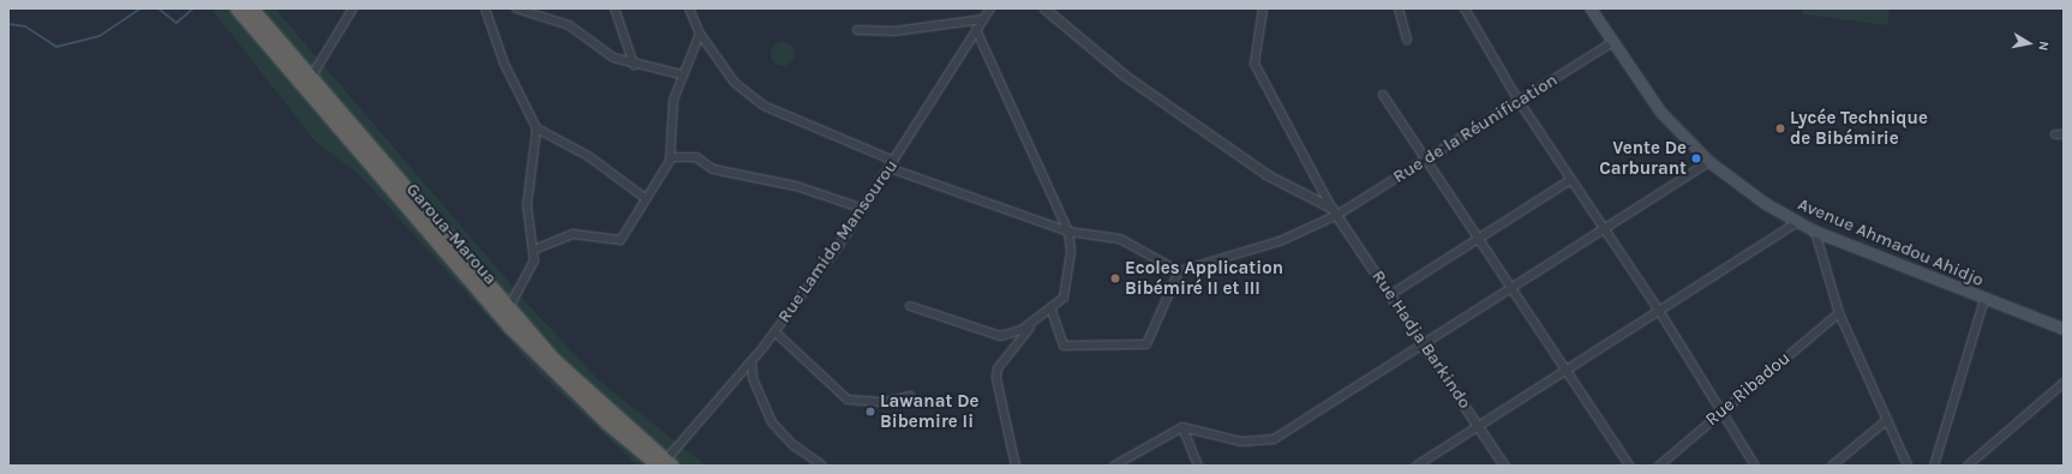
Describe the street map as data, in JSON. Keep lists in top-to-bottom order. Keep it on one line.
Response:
{"streets":{"highway":["Garoua-Maroua"],"main road":["Avenue Ahmadou Ahidjo"],"street":["Rue de la Réunification","Rue Lamido Mansourou","Rue Hadja Barkindo","Rue Ribadou"]},"crossings":[["Rue de la Réunification","Avenue Ahmadou Ahidjo"],["Rue de la Réunification","Rue Hadja Barkindo"],["Garoua-Maroua","Rue Lamido Mansourou"]],"places":["Lycée Technique de Bibémirie","Vente De Carburant","Ecoles Application Bibémiré II et III","Lawanat De Bibemire Ii"],"north":"right"}
